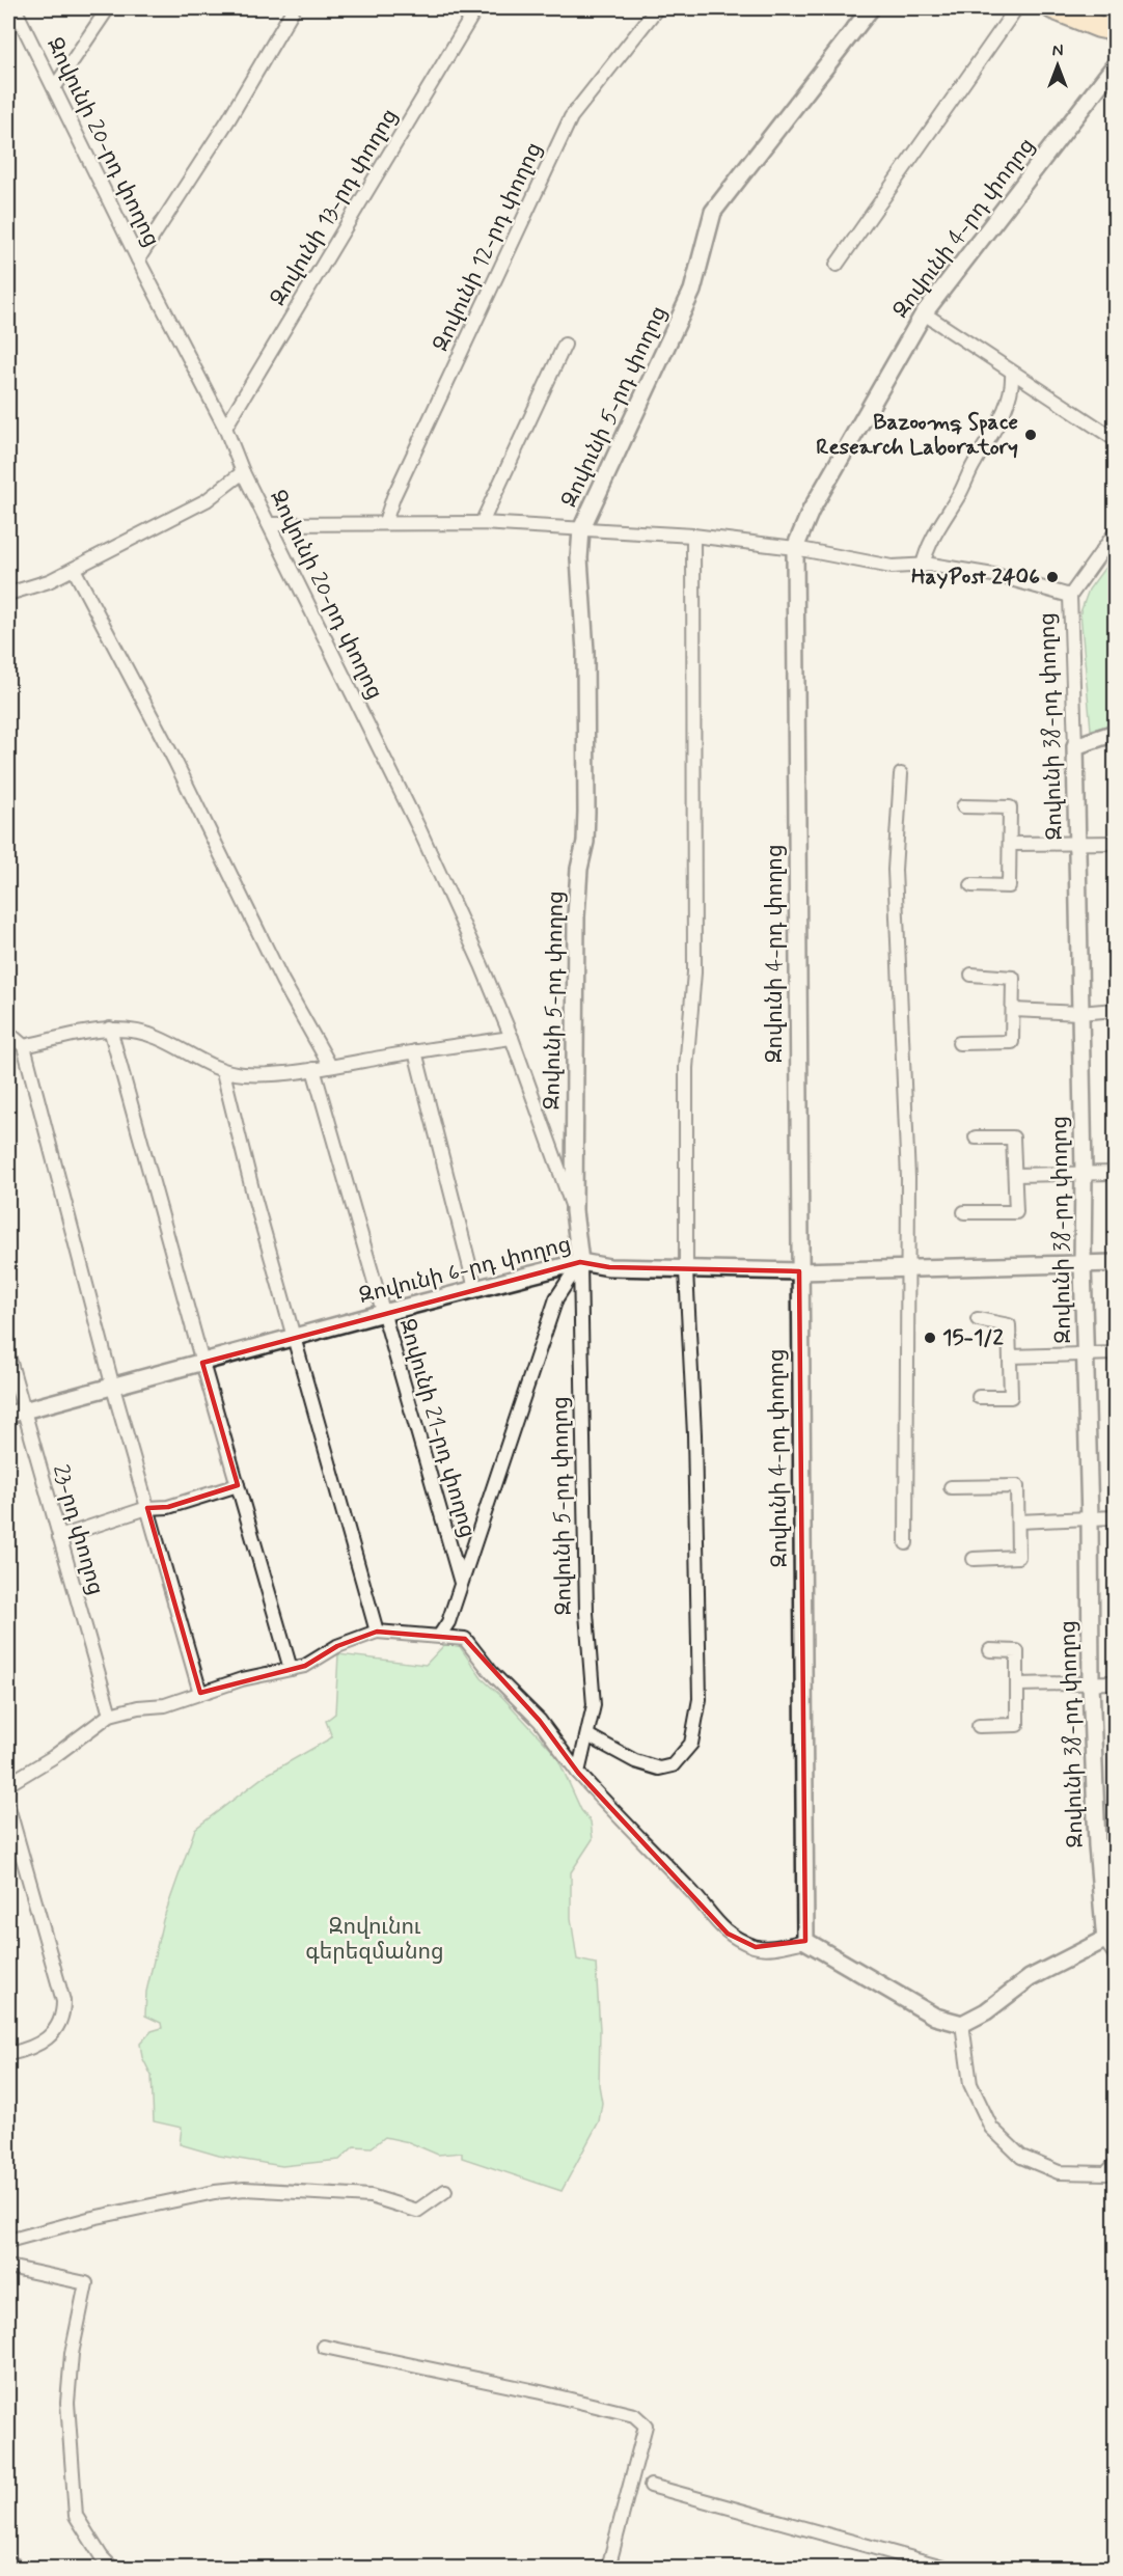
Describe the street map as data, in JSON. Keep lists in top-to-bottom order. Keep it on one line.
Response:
{"streets":{"street":["Զովունի 20-րդ փողոց","Զովունի 13-րդ փողոց","Զովունի 4-րդ փողոց","Զովունի 12-րդ փողոց","Զովունի 5-րդ փողոց","Զովունի 38-րդ փողոց","Զովունի 6-րդ փողոց","Զովունի 21-րդ փողոց","23-րդ փողոց"]},"crossings":[["Զովունի 20-րդ փողոց","Զովունի 13-րդ փողոց"],["Զովունի 20-րդ փողոց","Զովունի 5-րդ փողոց"],["Զովունի 4-րդ փողոց","Զովունի 6-րդ փողոց"],["Զովունի 5-րդ փողոց","Զովունի 6-րդ փողոց"],["Զովունի 38-րդ փողոց","Զովունի 6-րդ փողոց"],["Զովունի 6-րդ փողոց","Զովունի 21-րդ փողոց"],["Զովունի 6-րդ փողոց","23-րդ փողոց"]],"parks":["Զովունու գերեզմանոց"],"places":["Bazoomq Space Research Laboratory","HayPost 2406","15-1/2"],"north":"top"}
